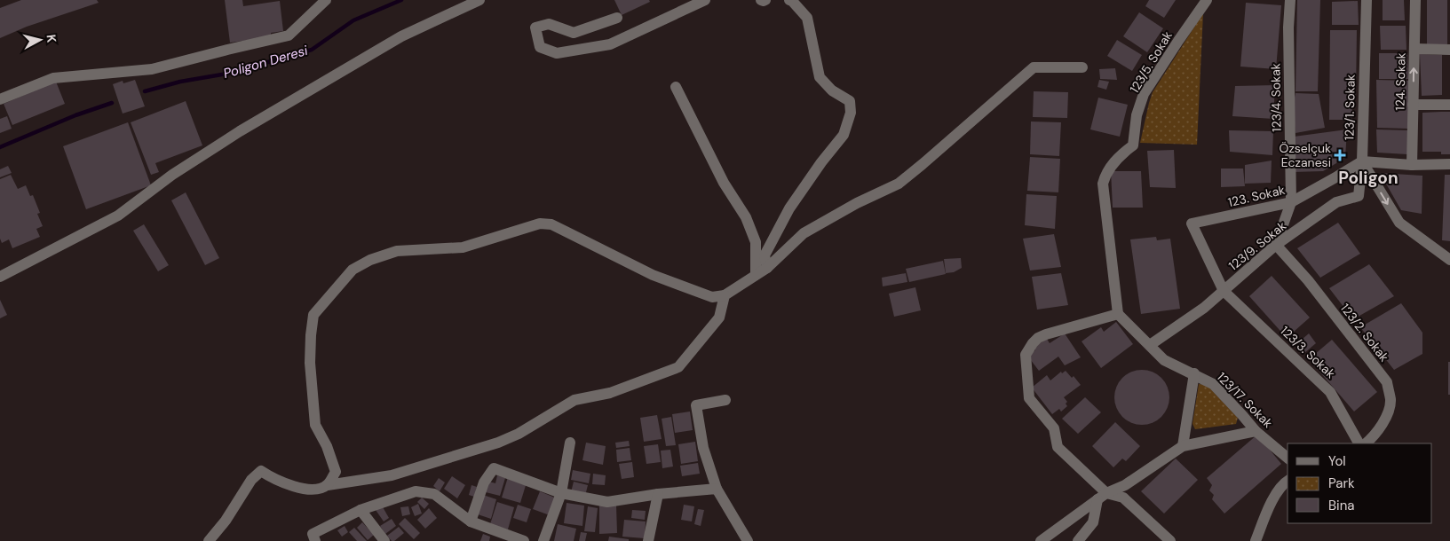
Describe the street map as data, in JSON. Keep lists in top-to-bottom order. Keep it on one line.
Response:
{"streets":{"street":["123/5. Sokak","124. Sokak","123/4. Sokak","123/1. Sokak","123. Sokak","123/9. Sokak","123/2. Sokak","123/3. Sokak","123/17. Sokak"]},"crossings":[["123/5. Sokak","123/17. Sokak"],["123/4. Sokak","123. Sokak"],["123/4. Sokak","123/9. Sokak"],["123/4. Sokak","123/2. Sokak"],["123/1. Sokak","123. Sokak"],["123/1. Sokak","123/9. Sokak"],["123. Sokak","123/9. Sokak"],["123. Sokak","123/3. Sokak"],["123/9. Sokak","123/2. Sokak"],["123/9. Sokak","123/3. Sokak"],["123/9. Sokak","123/17. Sokak"]],"districts":["Poligon"],"water":["Poligon Deresi"],"places":{"health":["Özselçuk Eczanesi"]},"legend":["Yol","Park","Bina"],"north":"right"}
